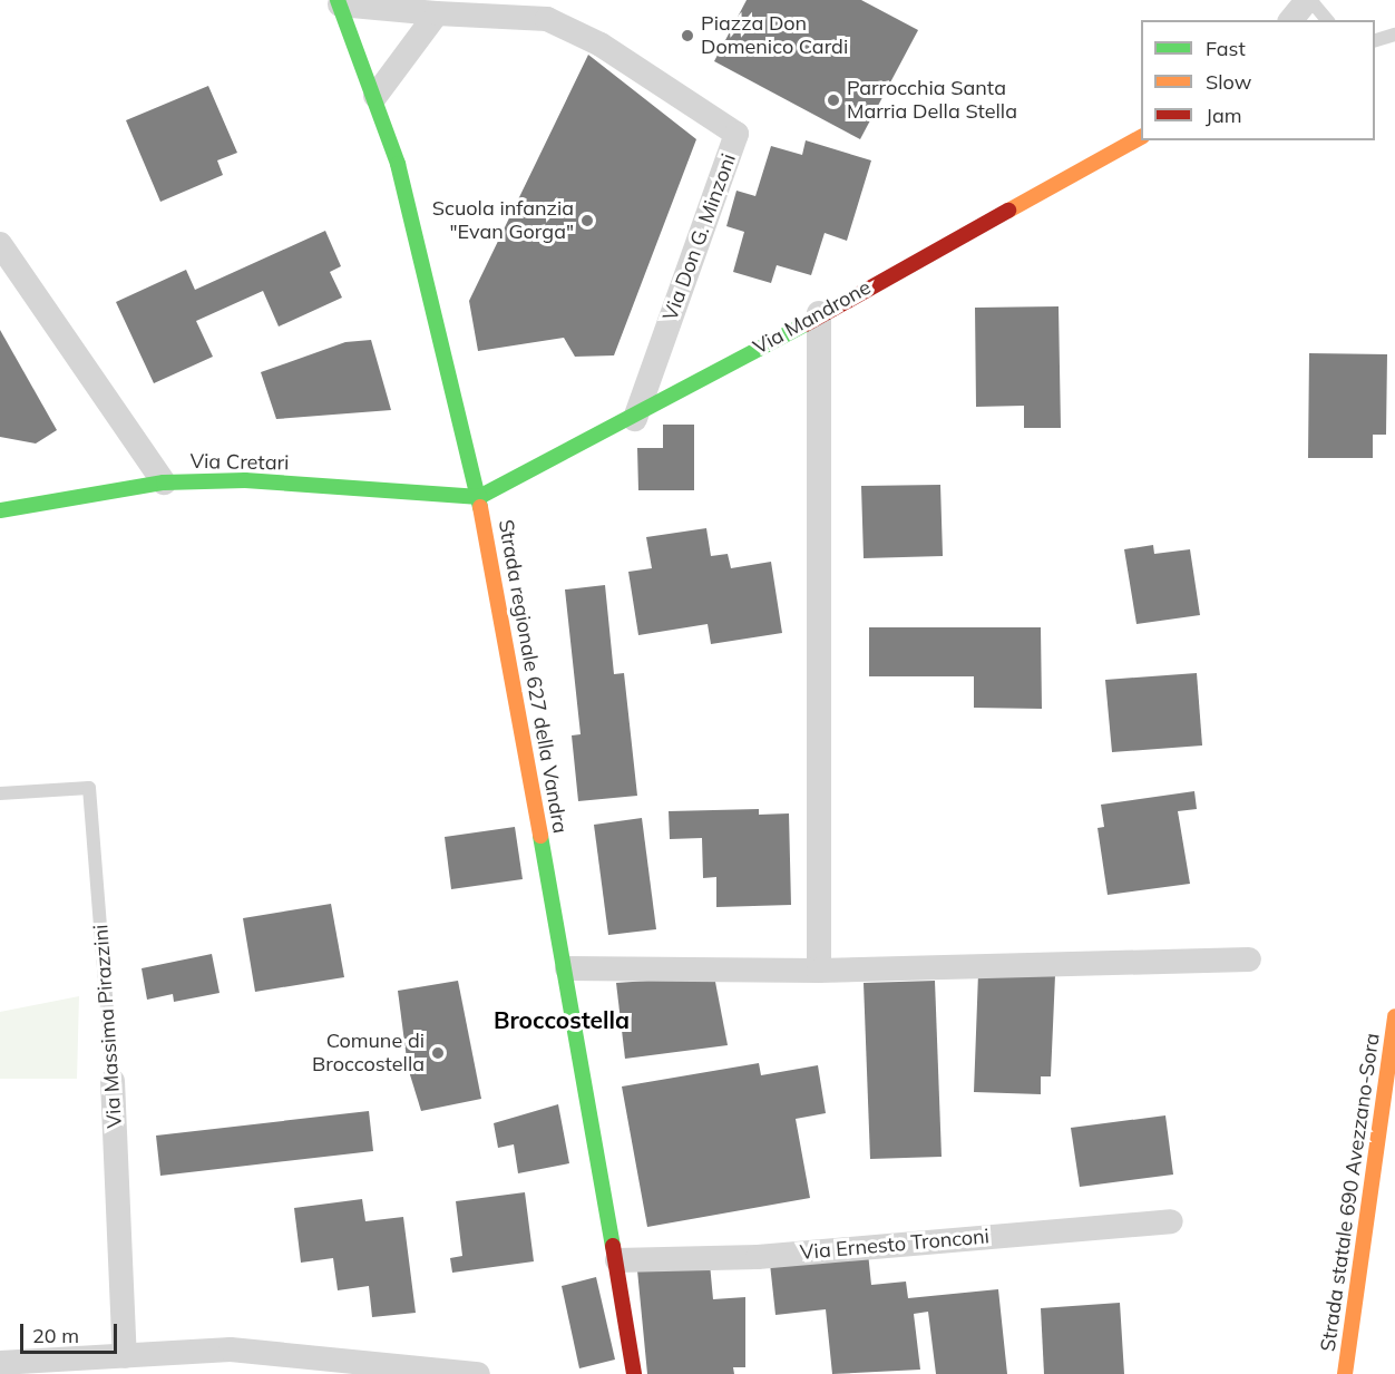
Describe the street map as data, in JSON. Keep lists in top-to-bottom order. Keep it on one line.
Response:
{"streets":{"main road":["Via Mandrone","Via Cretari","Strada regionale 627 della Vandra","Strada statale 690 Avezzano-Sora"],"street":["Via Don G. Minzoni","Via Massima Pirazzini","Via Ernesto Tronconi"]},"crossings":[["Via Don G. Minzoni","Via Mandrone"],["Via Mandrone","Via Cretari"],["Via Mandrone","Strada regionale 627 della Vandra"],["Via Cretari","Strada regionale 627 della Vandra"],["Strada regionale 627 della Vandra","Via Ernesto Tronconi"]],"districts":["Broccostella"],"places":["Piazza Don Domenico Cardi","Parrocchia Santa Marria Della Stella","Scuola infanzia \"Evan Gorga\"","Comune di Broccostella"],"legend":["Fast","Slow","Jam"],"scale_bar":"20 m"}
